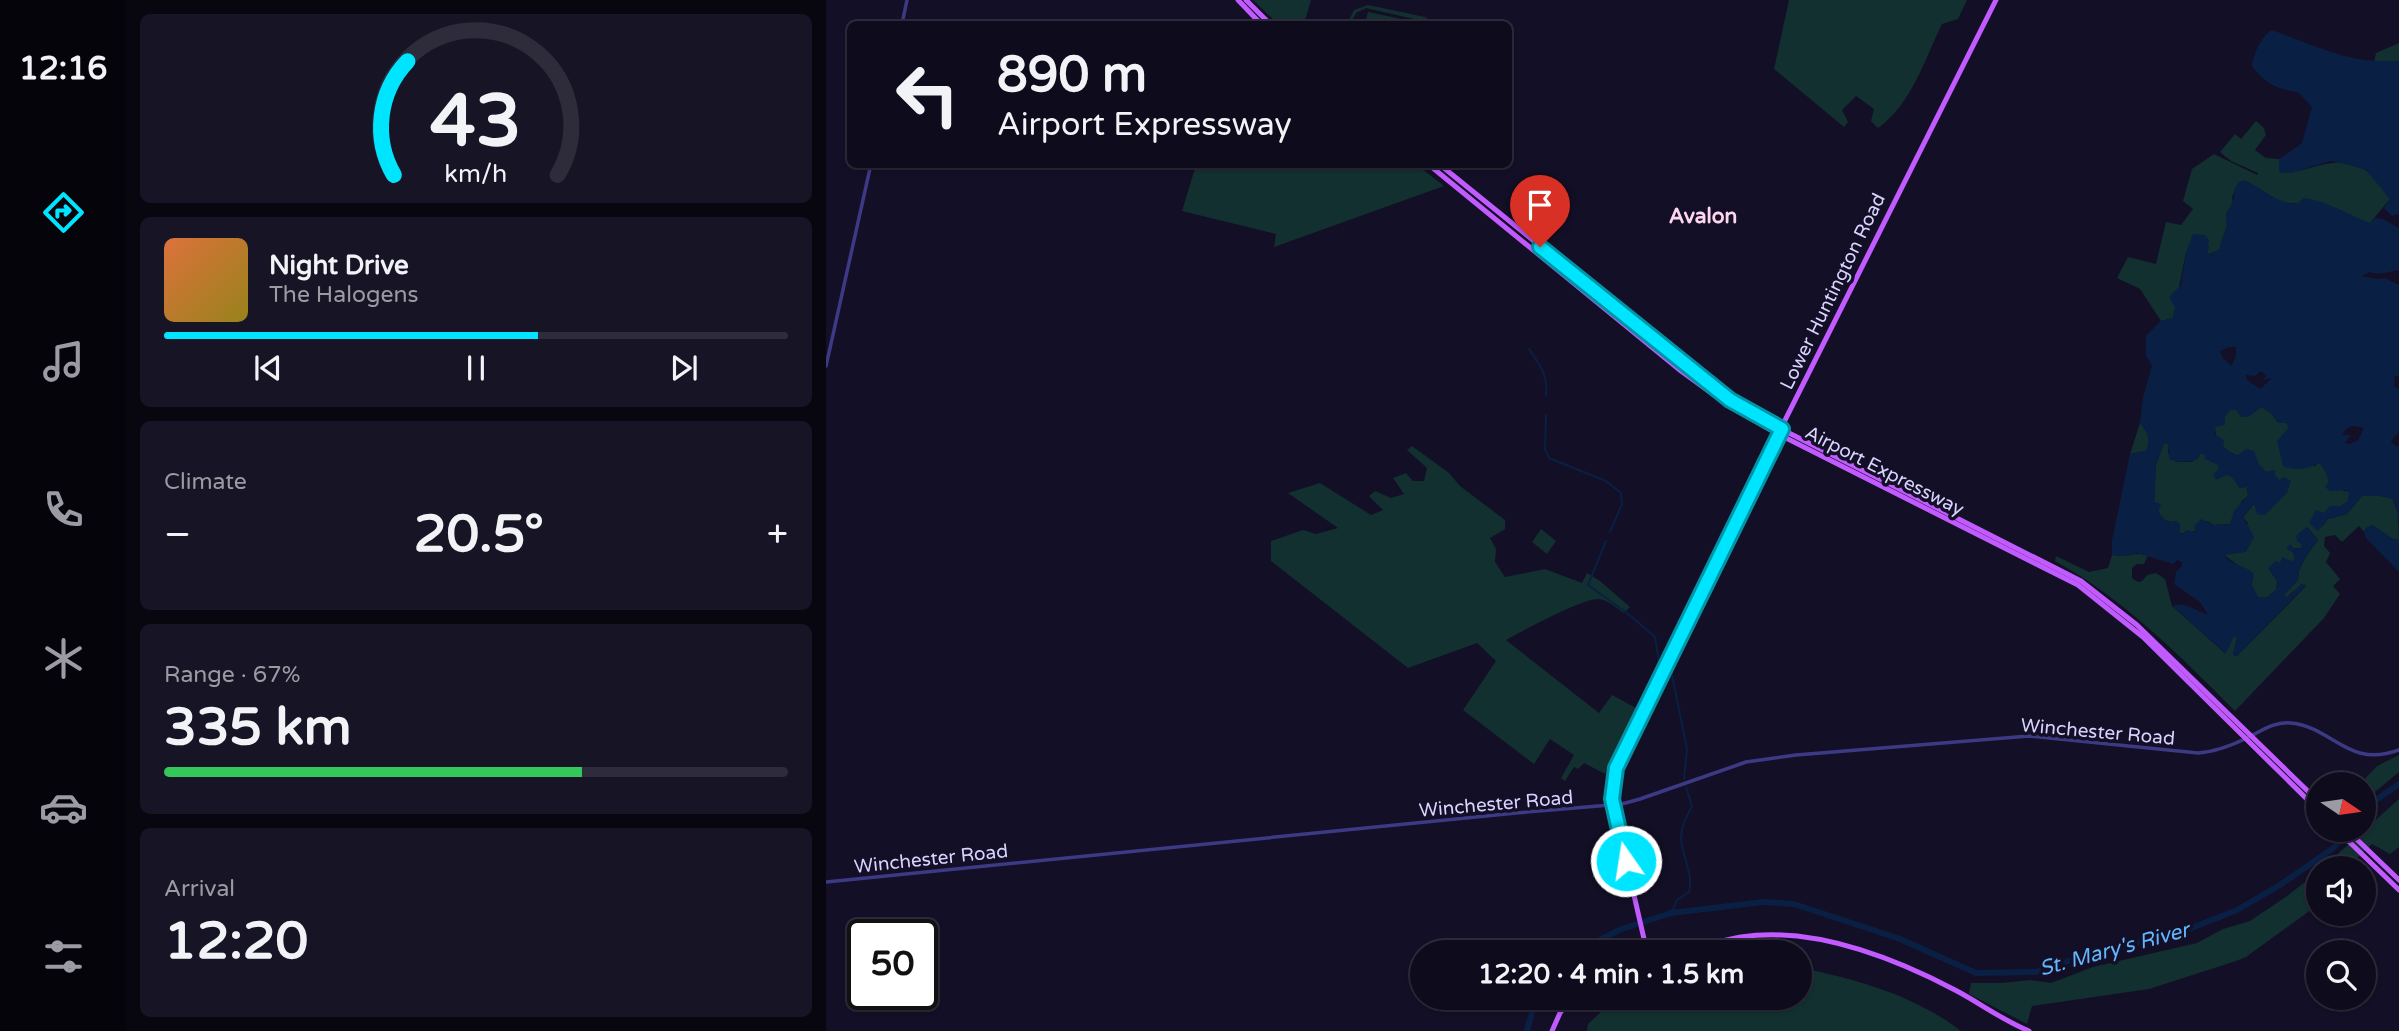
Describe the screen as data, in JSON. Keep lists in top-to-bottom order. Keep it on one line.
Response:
{"streets":{"main road":["Lower Huntington Road","Airport Expressway"],"street":["Winchester Road"]},"crossings":[["Lower Huntington Road","Airport Expressway"],["Lower Huntington Road","Winchester Road"],["Airport Expressway","Winchester Road"]],"districts":["Avalon"],"water":["St. Mary's River"],"north":"right","page":{"tabs":"12:16","turn":["890 m","Airport Expressway"],"song":["Night Drive","The Halogens"],"tile":["Climate",["Range · 67%","335 km"],["Arrival","12:20"]],"heat":["−","20.5°","+"],"limit":"50","trip":"12:20 · 4 min · 1.5 km","gauge":["43","km/h"]}}
